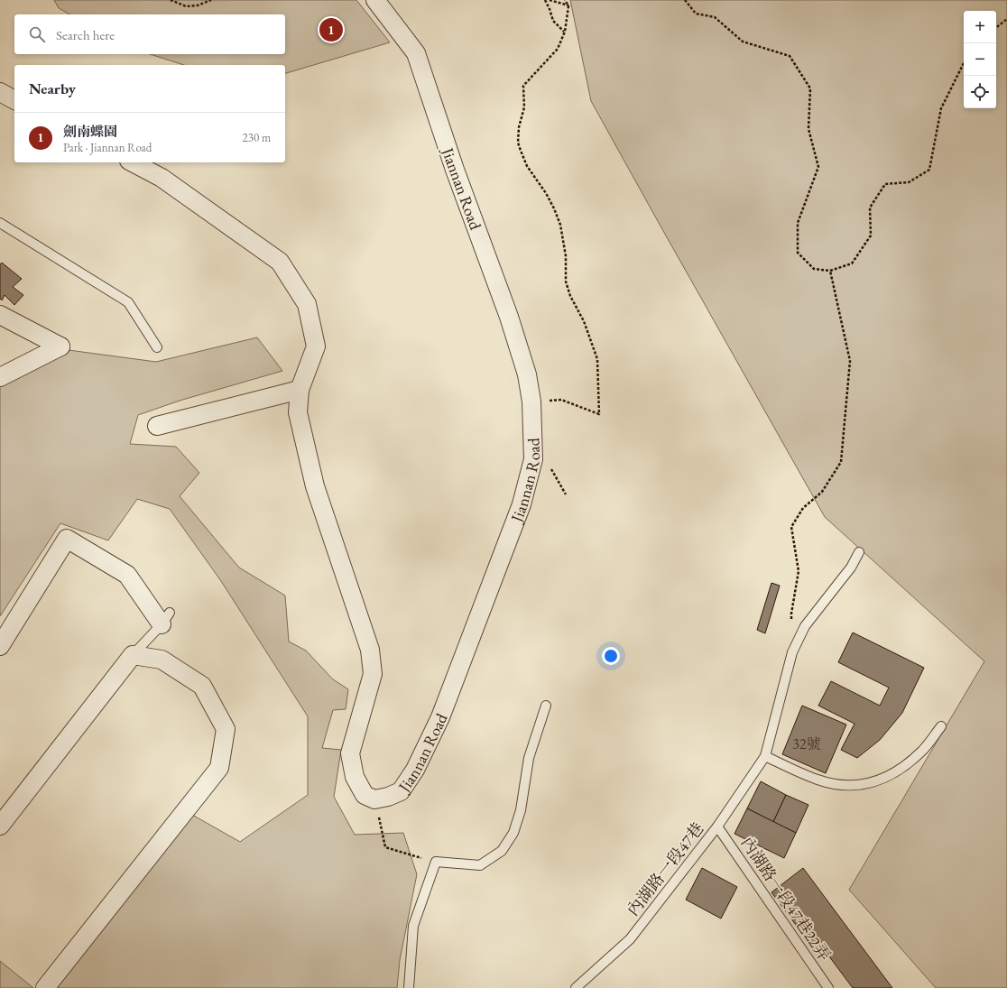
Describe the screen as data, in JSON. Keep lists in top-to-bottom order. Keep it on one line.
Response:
{"streets":{"street":["Jiannan Road"],"lane":["內湖路一段47巷","內湖路一段47巷22弄"]},"crossings":[["內湖路一段47巷","內湖路一段47巷22弄"]],"house_numbers":["32號"],"page":{"map_buttons":["+","−"],"search":"Search here","pins":"1","heading":"Nearby","list":[{"mark":"1","name":"劍南蝶園","note":"Park · Jiannan Road","value":"230 m"}]}}
